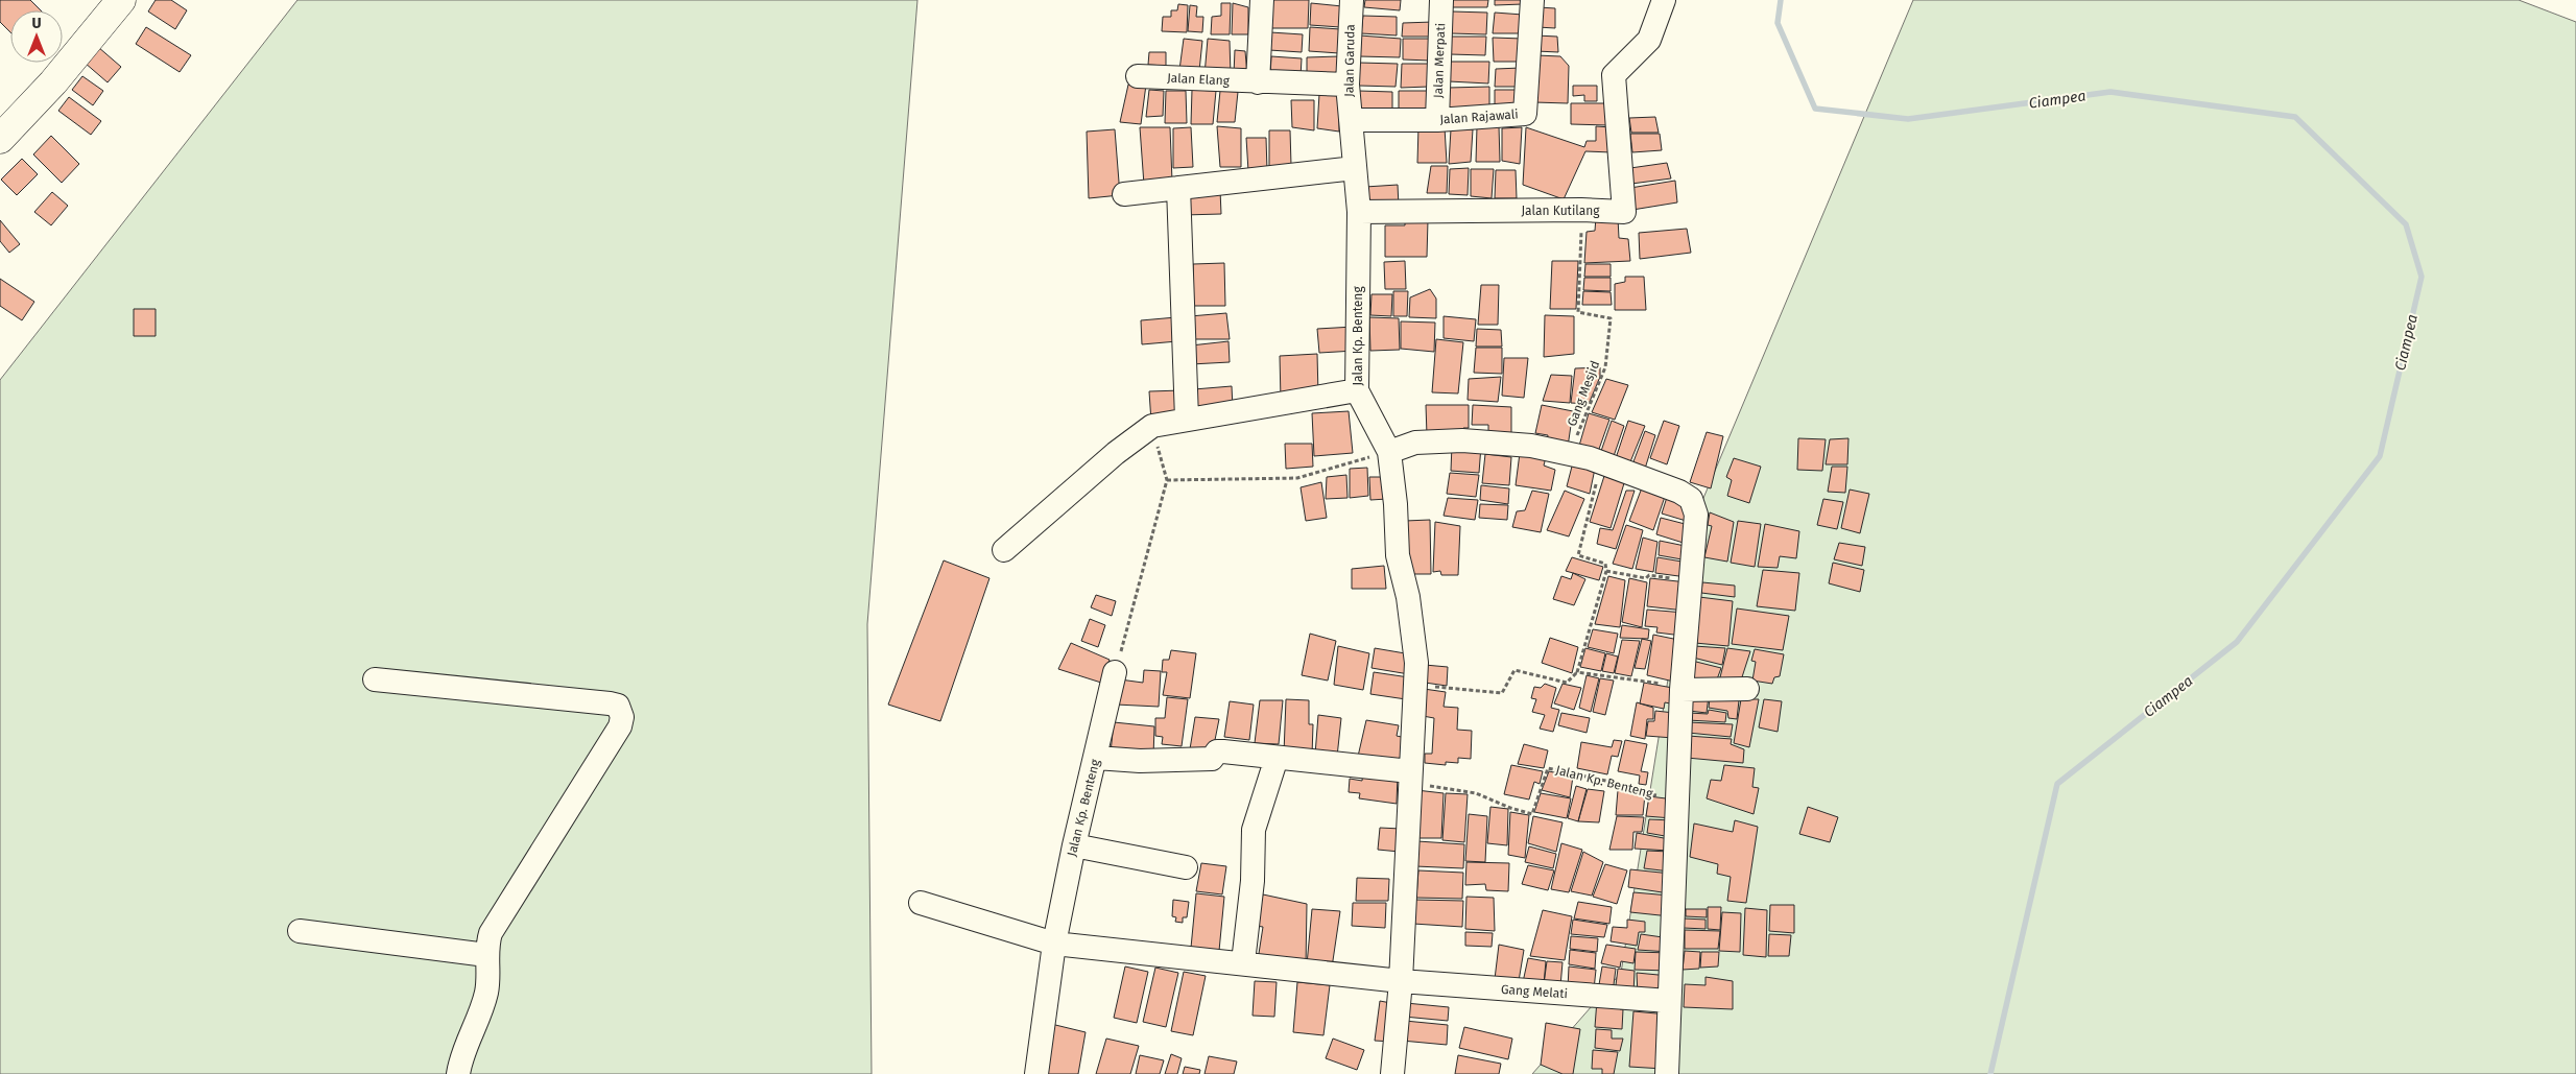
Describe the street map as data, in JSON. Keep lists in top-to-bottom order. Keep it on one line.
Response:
{"streets":{"street":["Jalan Garuda","Jalan Merpati","Jalan Elang","Jalan Rajawali","Jalan Kutilang","Jalan Kp. Benteng","Gang Melati"],"path":["Gang Mesjid"]},"crossings":[["Jalan Garuda","Jalan Elang"],["Jalan Garuda","Jalan Rajawali"],["Jalan Garuda","Jalan Kp. Benteng"],["Jalan Merpati","Jalan Rajawali"],["Jalan Kutilang","Jalan Kp. Benteng"],["Jalan Kutilang","Gang Mesjid"],["Jalan Kp. Benteng","Gang Melati"]],"water":["Ciampea"],"north":"top"}
